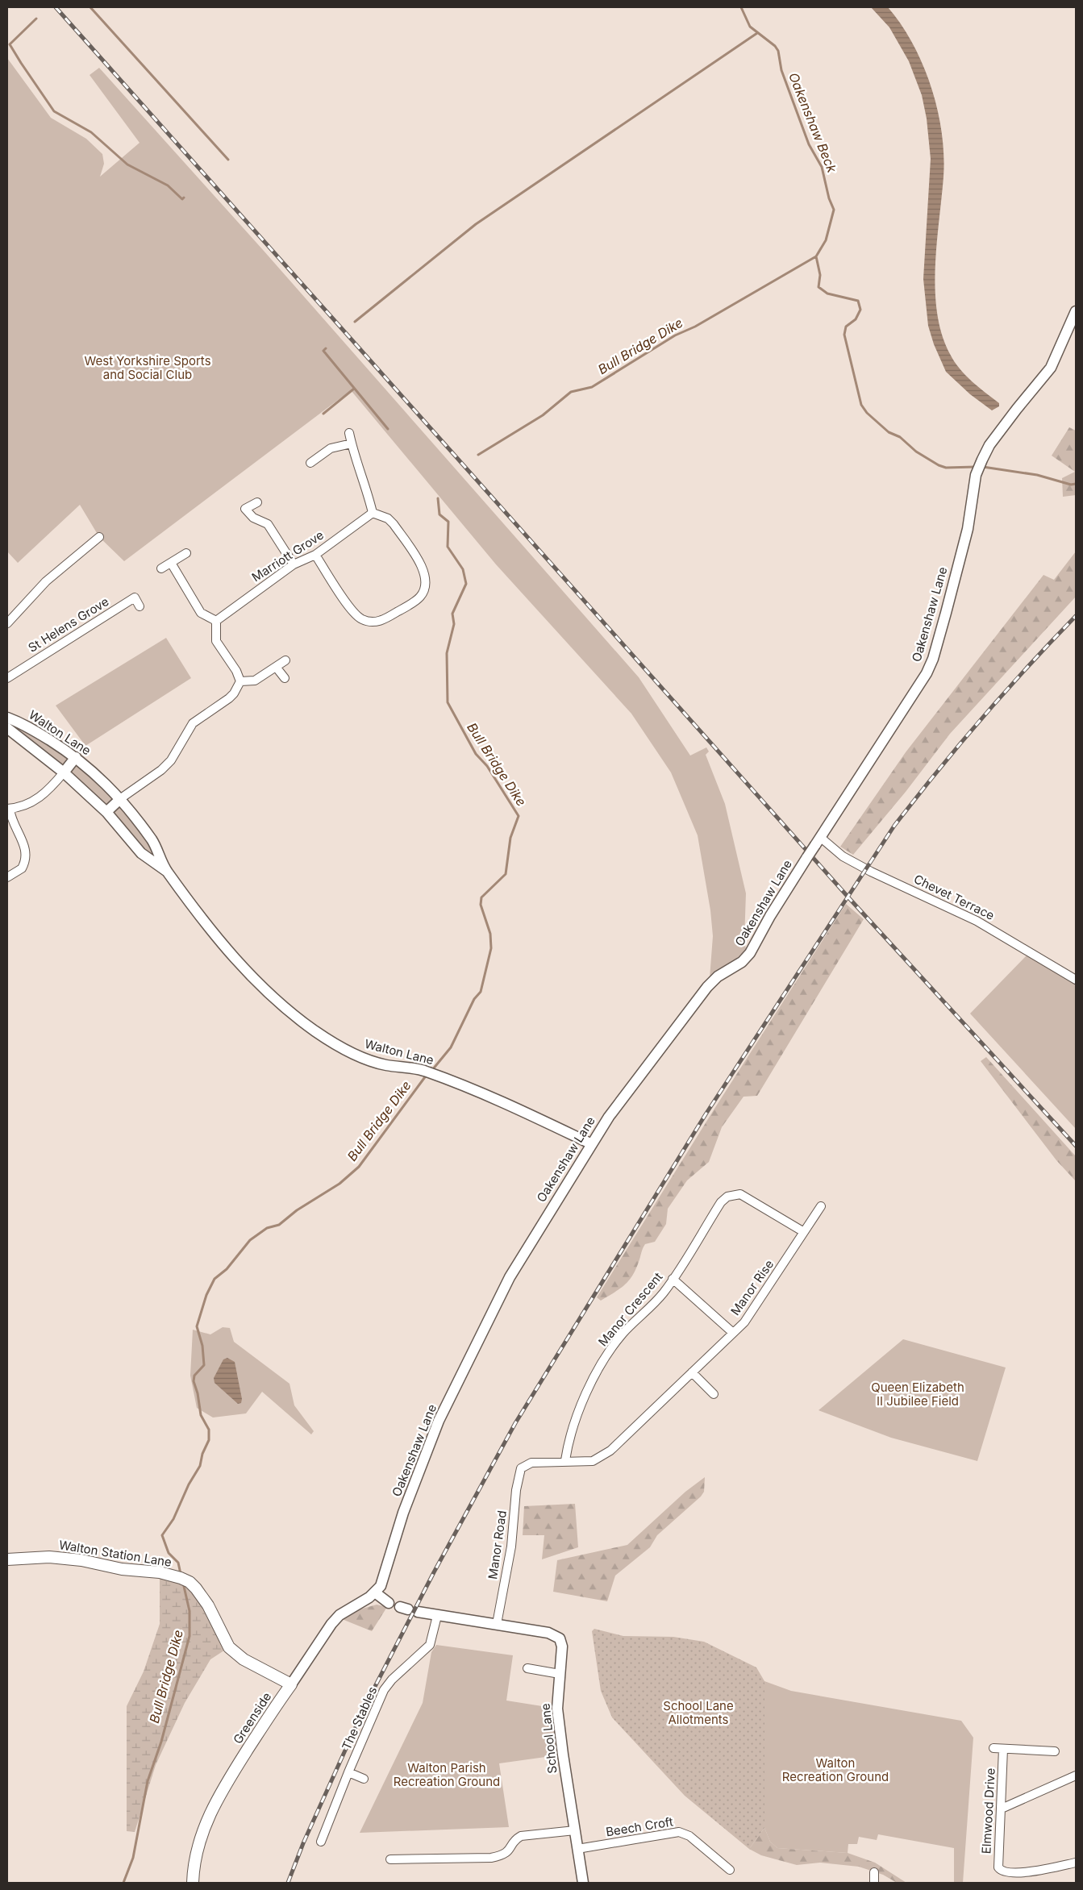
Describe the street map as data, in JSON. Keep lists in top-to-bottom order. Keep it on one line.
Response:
{"streets":{"main road":["Walton Station Lane","Greenside"],"street":["Marriott Grove","Oakenshaw Lane","St Helens Grove","Walton Lane","Chevet Terrace","Manor Rise","Manor Crescent","Manor Road","The Stables","School Lane","Elmwood Drive","Beech Croft"]},"crossings":[["Oakenshaw Lane","Walton Lane"],["Oakenshaw Lane","Chevet Terrace"],["Oakenshaw Lane","Greenside"],["Manor Rise","Manor Crescent"],["Manor Rise","Manor Road"],["Manor Road","School Lane"],["Walton Station Lane","Greenside"],["The Stables","School Lane"],["School Lane","Beech Croft"]],"water":["Oakenshaw Beck","Bull Bridge Dike"],"parks":["West Yorkshire Sports and Social Club","Queen Elizabeth II Jubilee Field","School Lane Allotments","Walton Recreation Ground","Walton Parish Recreation Ground"]}
